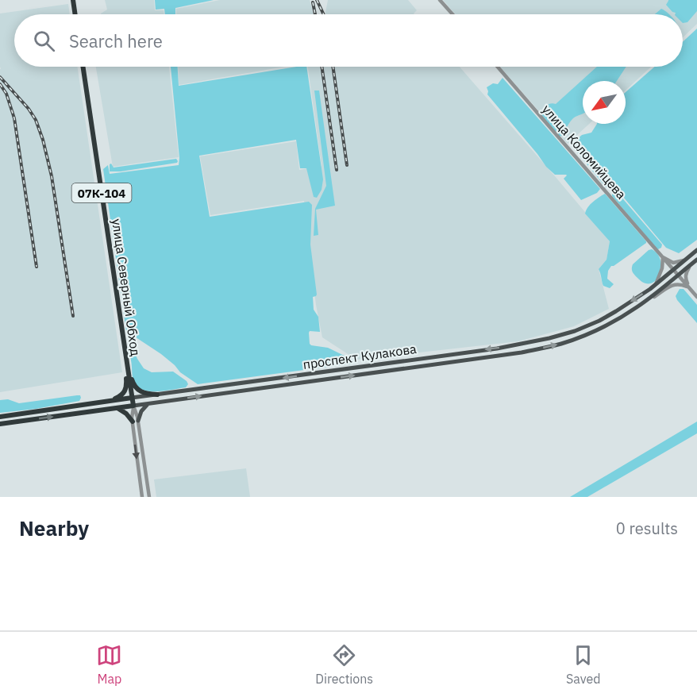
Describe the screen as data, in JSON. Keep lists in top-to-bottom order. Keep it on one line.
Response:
{"streets":{"highway":["07К-104","улица Северный Обход","проспект Кулакова"],"street":["улица Коломийцева"]},"crossings":[["улица Коломийцева","проспект Кулакова"],["улица Северный Обход","проспект Кулакова"]],"north":"bottom left","page":{"search":"Search here","heading":["Nearby","0 results"],"nav":["Map","Directions","Saved"]}}
